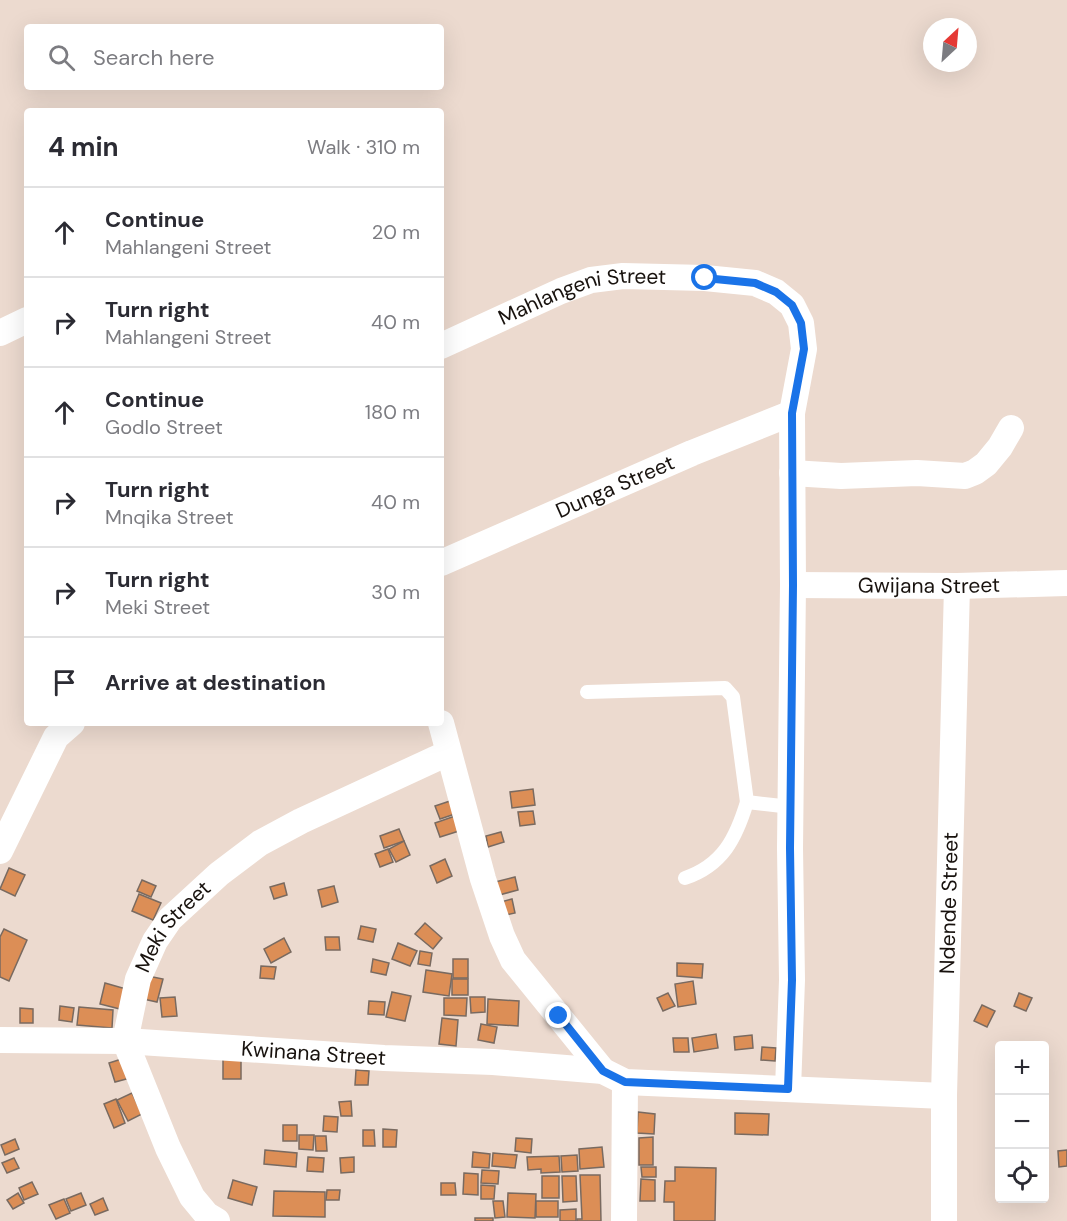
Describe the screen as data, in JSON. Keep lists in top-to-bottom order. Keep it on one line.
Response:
{"streets":{"street":["Mahlangeni Street","Dunga Street","Gwijana Street","Ndende Street","Meki Street","Kwinana Street"]},"crossings":[["Mahlangeni Street","Dunga Street"],["Mahlangeni Street","Gwijana Street"],["Mahlangeni Street","Kwinana Street"],["Gwijana Street","Ndende Street"],["Ndende Street","Kwinana Street"],["Meki Street","Kwinana Street"]],"north":"top right","page":{"search":"Search here","heading":["4 min","Walk · 310 m"],"list":[["Continue","Mahlangeni Street","20 m"],["Turn right","Mahlangeni Street","40 m"],["Continue","Godlo Street","180 m"],["Turn right","Mnqika Street","40 m"],["Turn right","Meki Street","30 m"],"Arrive at destination"],"map_buttons":["+","−"]}}
